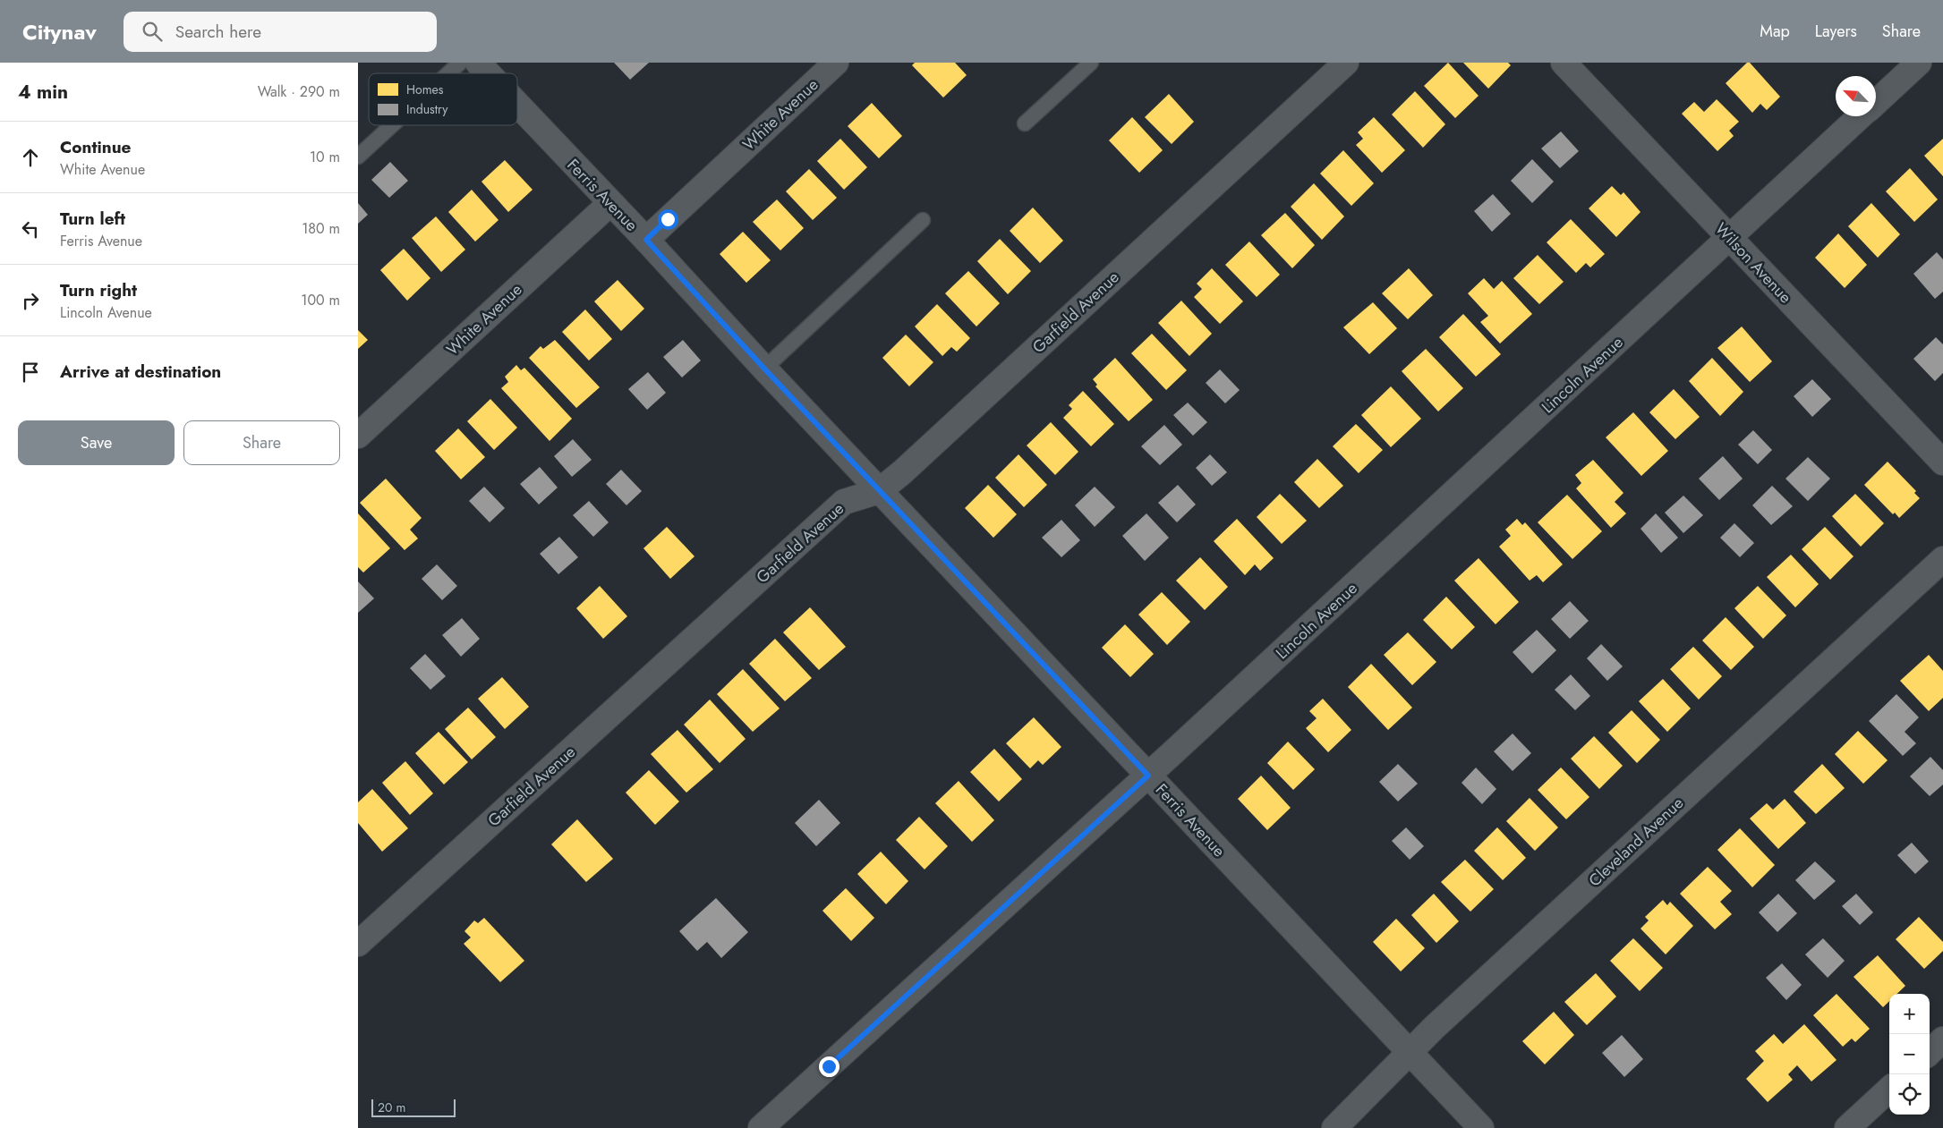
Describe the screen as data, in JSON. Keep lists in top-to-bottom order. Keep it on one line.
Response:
{"streets":{"street":["White Avenue","Ferris Avenue","Wilson Avenue","Garfield Avenue","Lincoln Avenue","Cleveland Avenue"]},"crossings":[["White Avenue","Ferris Avenue"],["Ferris Avenue","Garfield Avenue"],["Ferris Avenue","Lincoln Avenue"],["Ferris Avenue","Cleveland Avenue"],["Wilson Avenue","Lincoln Avenue"]],"legend":["Homes","Industry"],"scale_bar":"20 m","north":"top left","page":{"header":"Citynav","search":"Search here","nav":["Map","Layers","Share"],"heading":["4 min","Walk · 290 m"],"list":[["Continue","White Avenue","10 m"],["Turn left","Ferris Avenue","180 m"],["Turn right","Lincoln Avenue","100 m"],"Arrive at destination"],"buttons":["Save","Share"],"map_buttons":["+","−"],"scale":"20 m"}}
